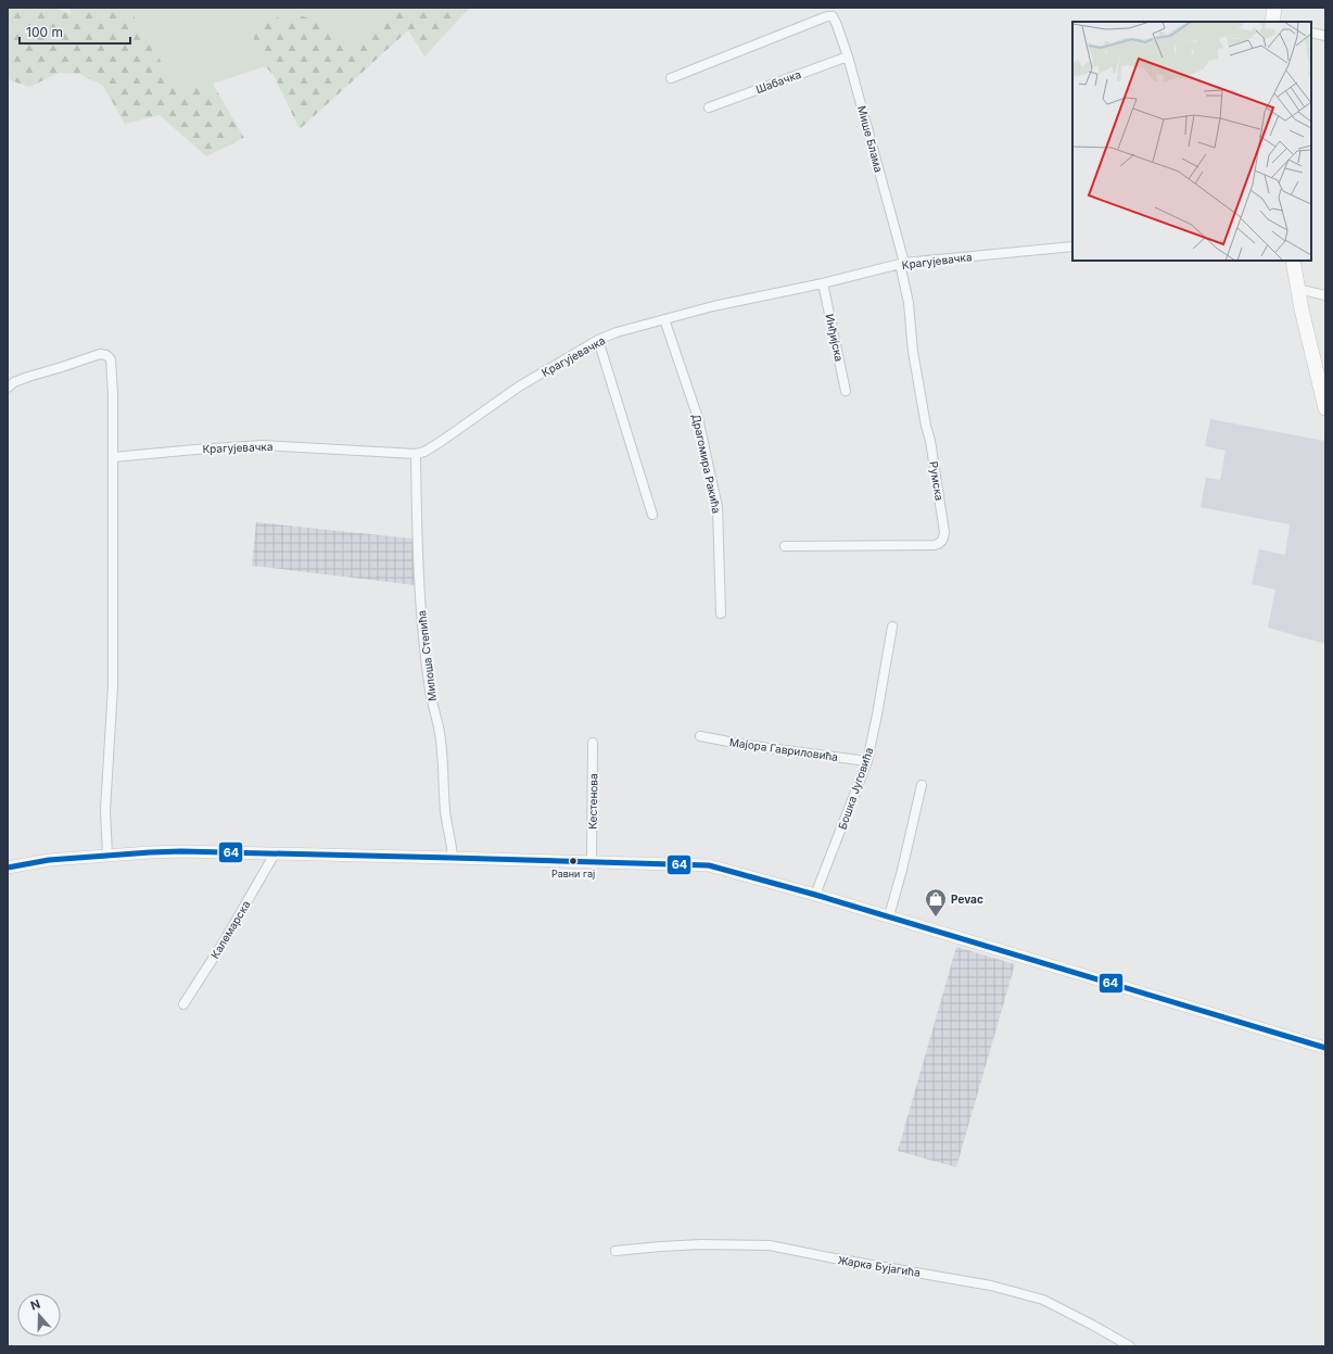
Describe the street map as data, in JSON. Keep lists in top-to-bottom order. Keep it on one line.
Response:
{"streets":{"street":["Шабачка","Мише Блама","Крагујевачка","Инђијска","Драгомира Ракића","Румска","Милоша Степића","Мајора Гавриловића","Бошка Југовића","Кестенова","Калемарска","Жарка Бујагића"]},"crossings":[["Шабачка","Мише Блама"],["Мише Блама","Крагујевачка"],["Мише Блама","Румска"],["Крагујевачка","Инђијска"],["Крагујевачка","Драгомира Ракића"],["Крагујевачка","Румска"],["Крагујевачка","Милоша Степића"],["Мајора Гавриловића","Бошка Југовића"]],"places":{"other":["Равни гај"],"shop":["Pevac"]},"lines":["transit line 64"],"scale_bar":"100 m","north":"top"}
